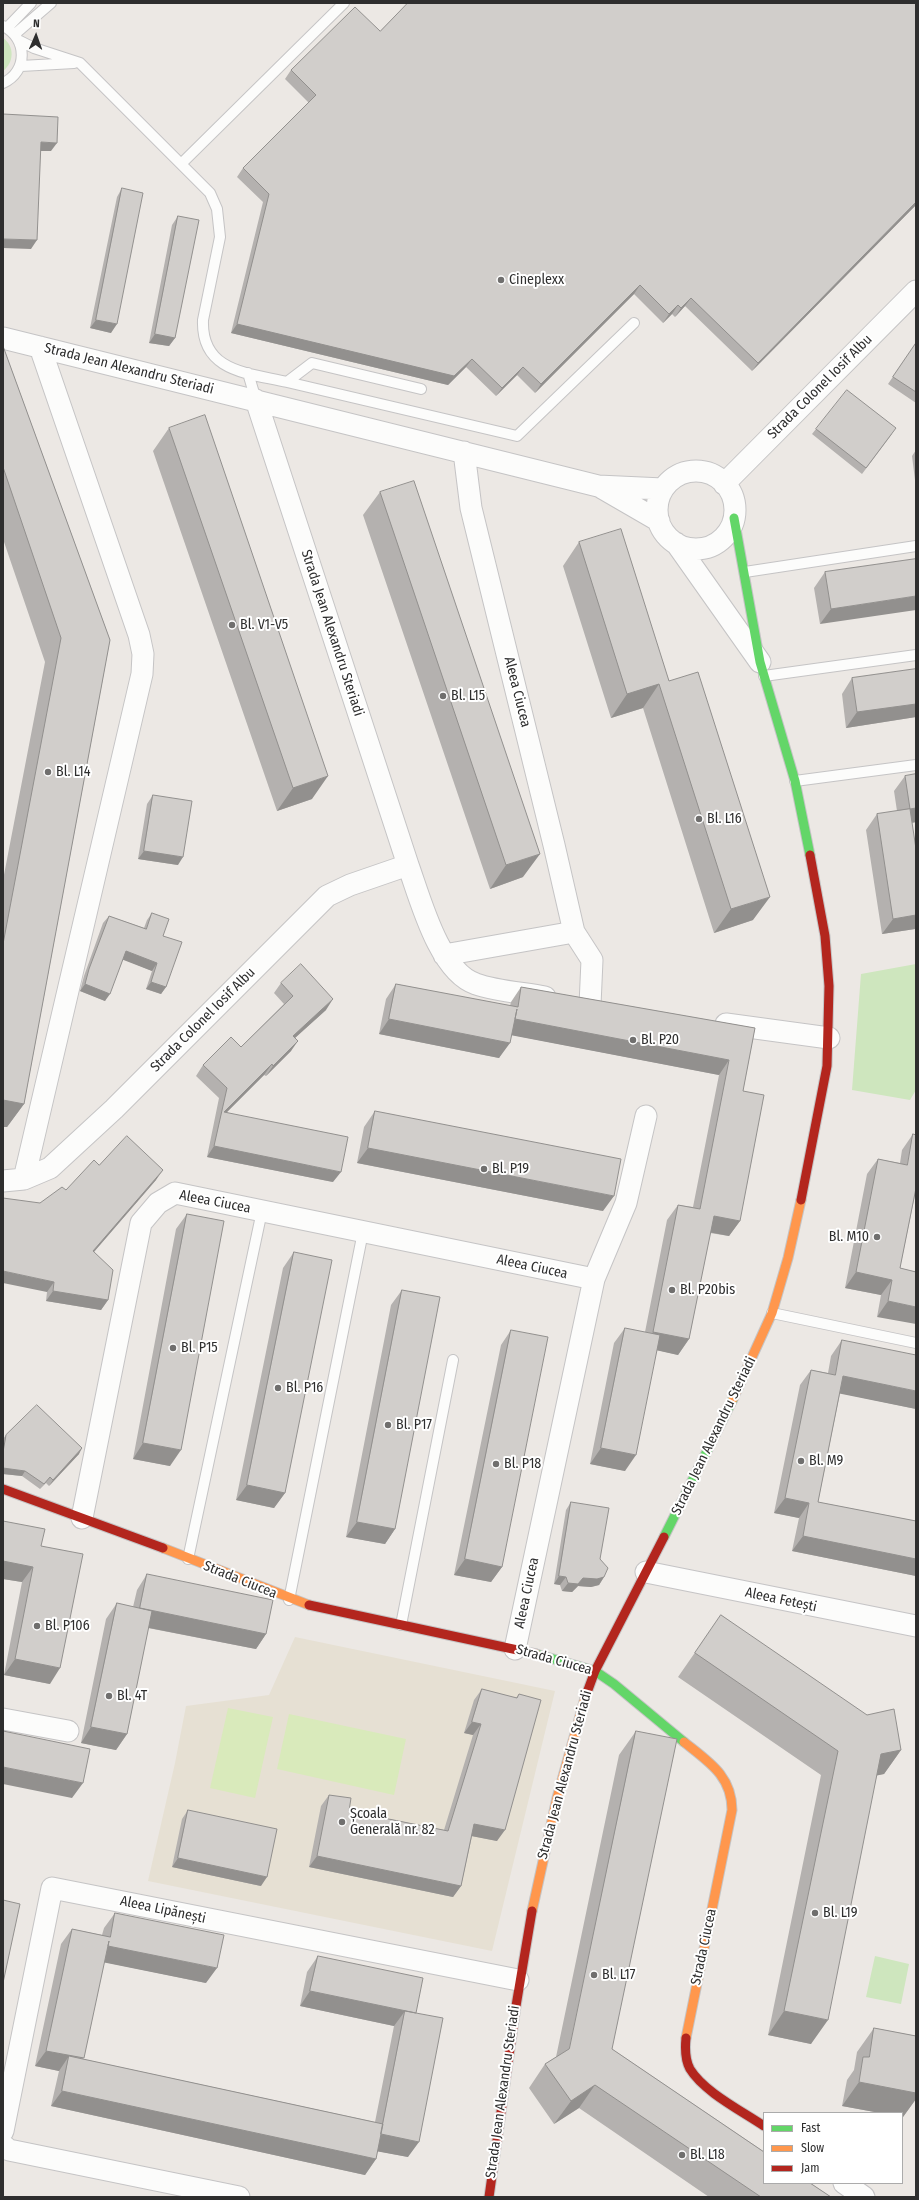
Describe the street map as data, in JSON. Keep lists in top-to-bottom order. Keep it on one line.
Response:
{"streets":{"street":["Strada Jean Alexandru Steriadi","Strada Colonel Iosif Albu","Aleea Ciucea","Strada Ciucea","Aleea Fetești","Aleea Lipănești"]},"crossings":[["Strada Jean Alexandru Steriadi","Strada Colonel Iosif Albu"],["Strada Jean Alexandru Steriadi","Aleea Ciucea"],["Strada Jean Alexandru Steriadi","Strada Ciucea"],["Strada Jean Alexandru Steriadi","Aleea Fetești"],["Strada Jean Alexandru Steriadi","Aleea Lipănești"],["Aleea Ciucea","Strada Ciucea"]],"places":["Cineplexx","Bl. V1-V5","Bl. L15","Bl. L14","Bl. L16","Bl. P20","Bl. P19","Bl. M10","Bl. P20bis","Bl. P15","Bl. P16","Bl. P17","Bl. M9","Bl. P18","Bl. P106","Bl. 4T","Școala Generală nr. 82","Bl. L19","Bl. L17","Bl. L18"],"legend":["Fast","Slow","Jam"],"north":"top"}
